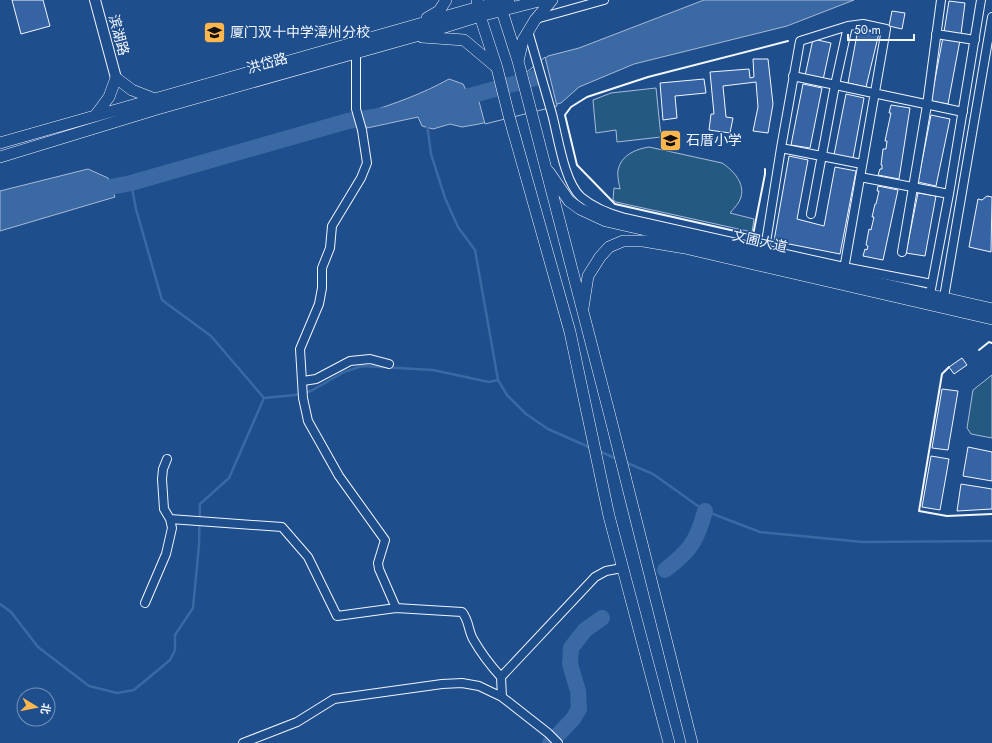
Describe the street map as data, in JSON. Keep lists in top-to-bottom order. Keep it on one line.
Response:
{"streets":{"main road":["洪岱路","文圃大道"],"street":["滨湖路"]},"places":{"school or university":["厦门双十中学漳州分校","石厝小学"]},"scale_bar":"50 m","north":"right"}
